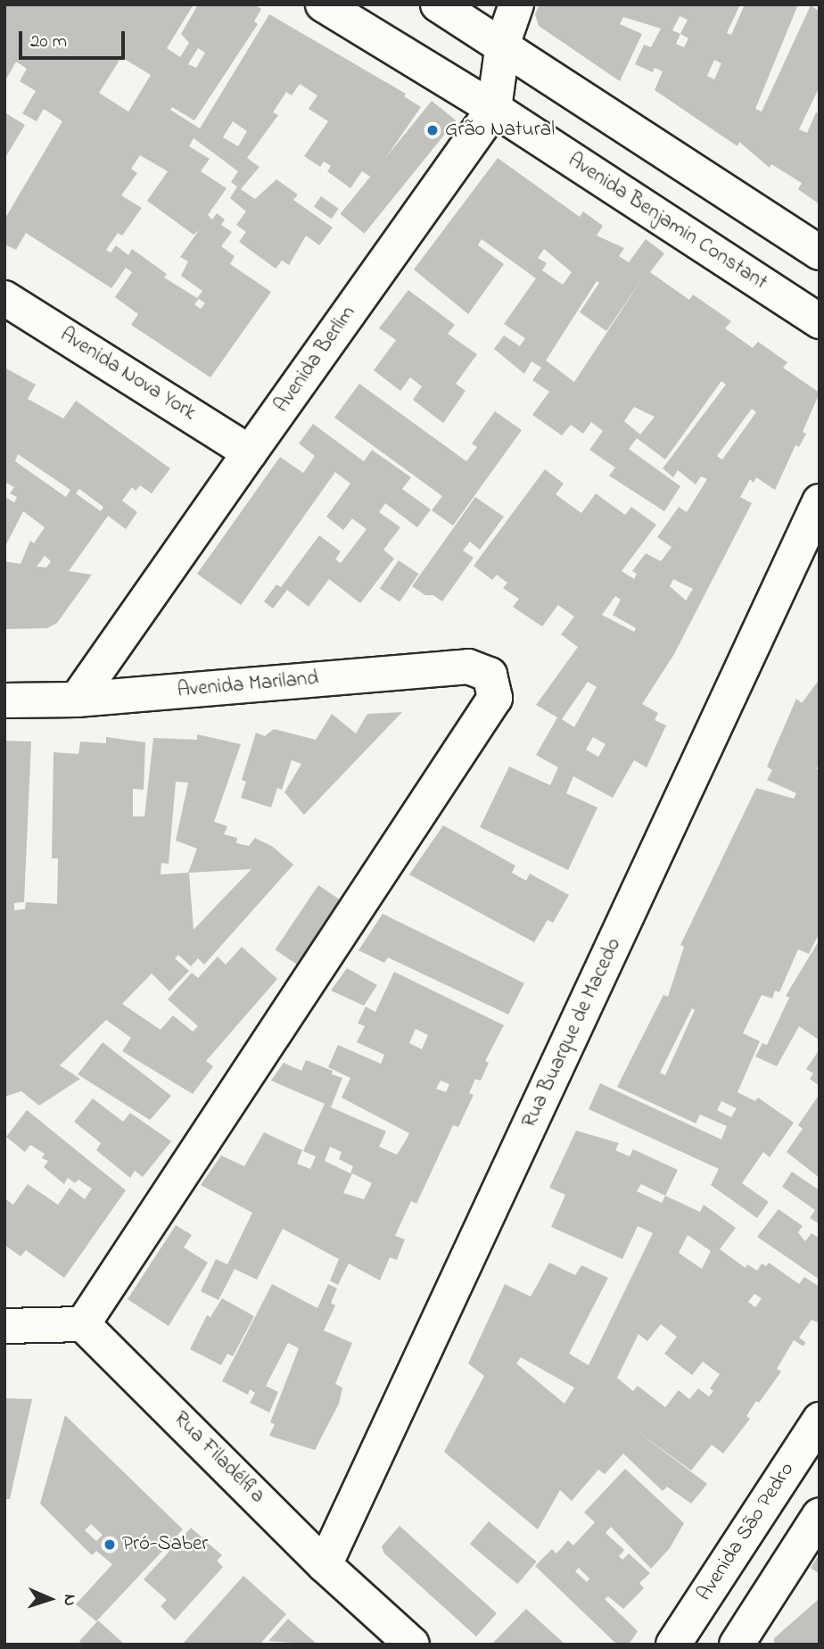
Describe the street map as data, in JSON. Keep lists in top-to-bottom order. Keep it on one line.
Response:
{"streets":{"street":["Avenida Benjamin Constant","Avenida Berlim","Avenida Nova York","Avenida Mariland","Rua Buarque de Macedo","Rua Filadélfia","Avenida São Pedro"]},"crossings":[["Avenida Benjamin Constant","Avenida Berlim"],["Avenida Berlim","Avenida Nova York"],["Avenida Berlim","Avenida Mariland"],["Avenida Mariland","Rua Filadélfia"],["Rua Buarque de Macedo","Rua Filadélfia"]],"places":["Grão Natural","Pró-Saber"],"scale_bar":"20 m","north":"right"}
